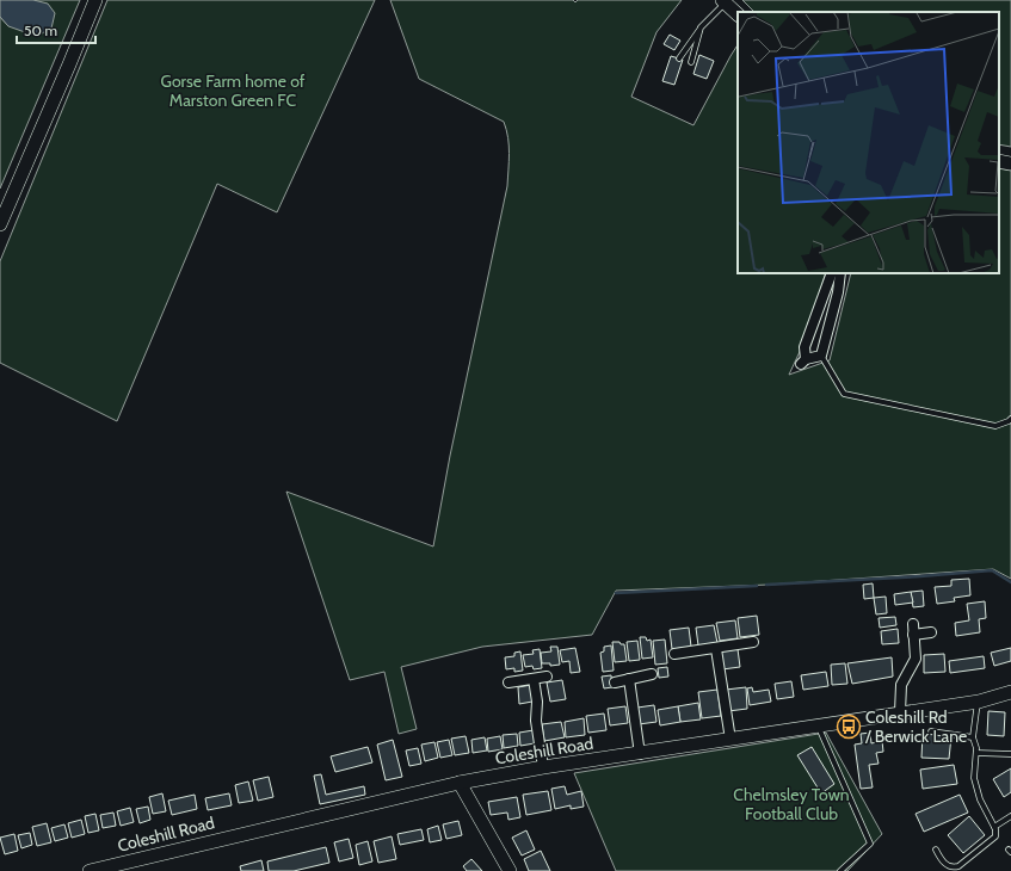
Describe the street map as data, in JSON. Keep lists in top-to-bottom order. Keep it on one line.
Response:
{"streets":{"street":["Coleshill Road"]},"parks":["Gorse Farm home of Marston Green FC","Chelmsley Town Football Club"],"places":{"bus stop":["Coleshill Rd / Berwick Lane"]},"scale_bar":"50 m"}
